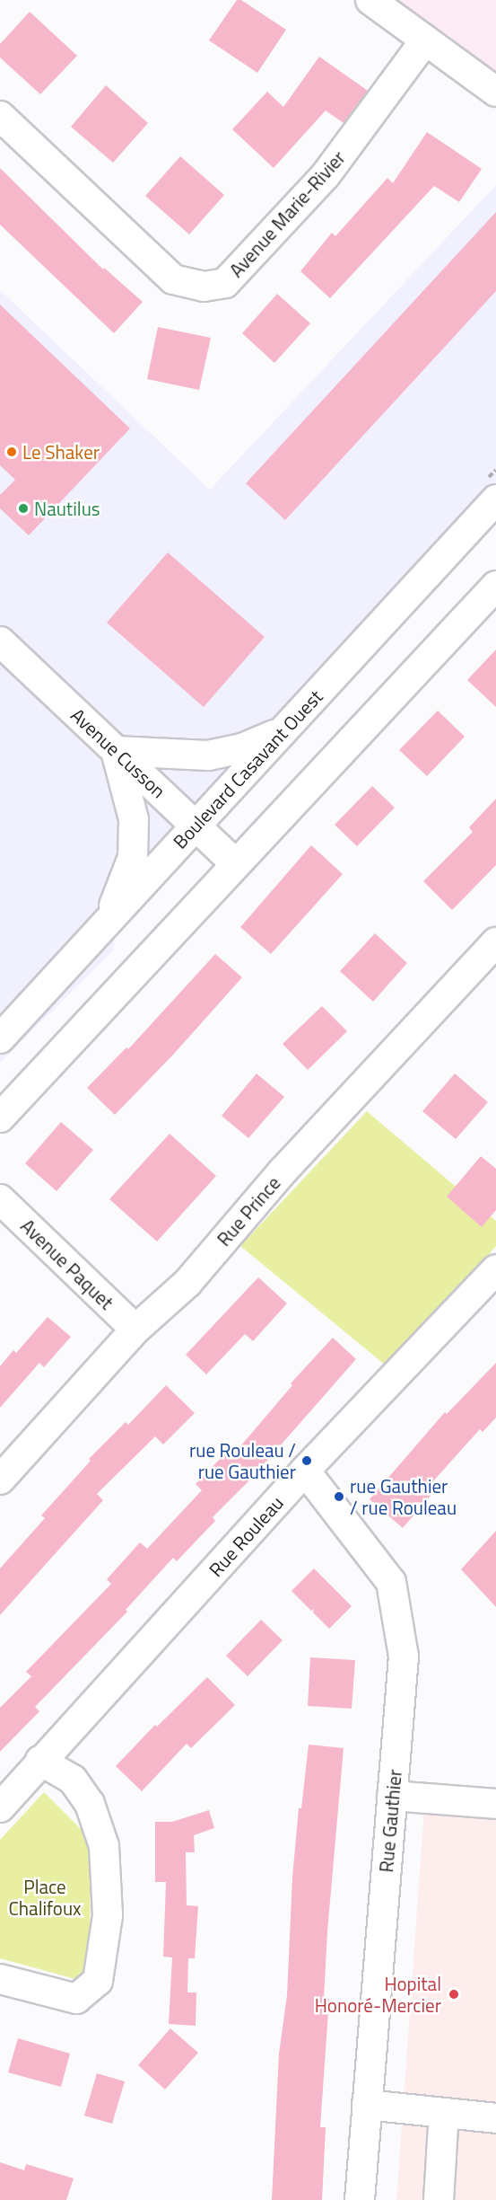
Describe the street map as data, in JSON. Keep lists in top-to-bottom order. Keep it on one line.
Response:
{"streets":{"street":["Avenue Marie-Rivier","Avenue Cusson","Boulevard Casavant Ouest","Rue Prince","Avenue Paquet","Rue Rouleau","Rue Gauthier"]},"crossings":[["Avenue Cusson","Boulevard Casavant Ouest"],["Rue Prince","Avenue Paquet"],["Rue Rouleau","Rue Gauthier"]],"parks":["Place Chalifoux"],"places":["Le Shaker","Nautilus","rue Rouleau / rue Gauthier","rue Gauthier / rue Rouleau","Hopital Honoré-Mercier"]}
